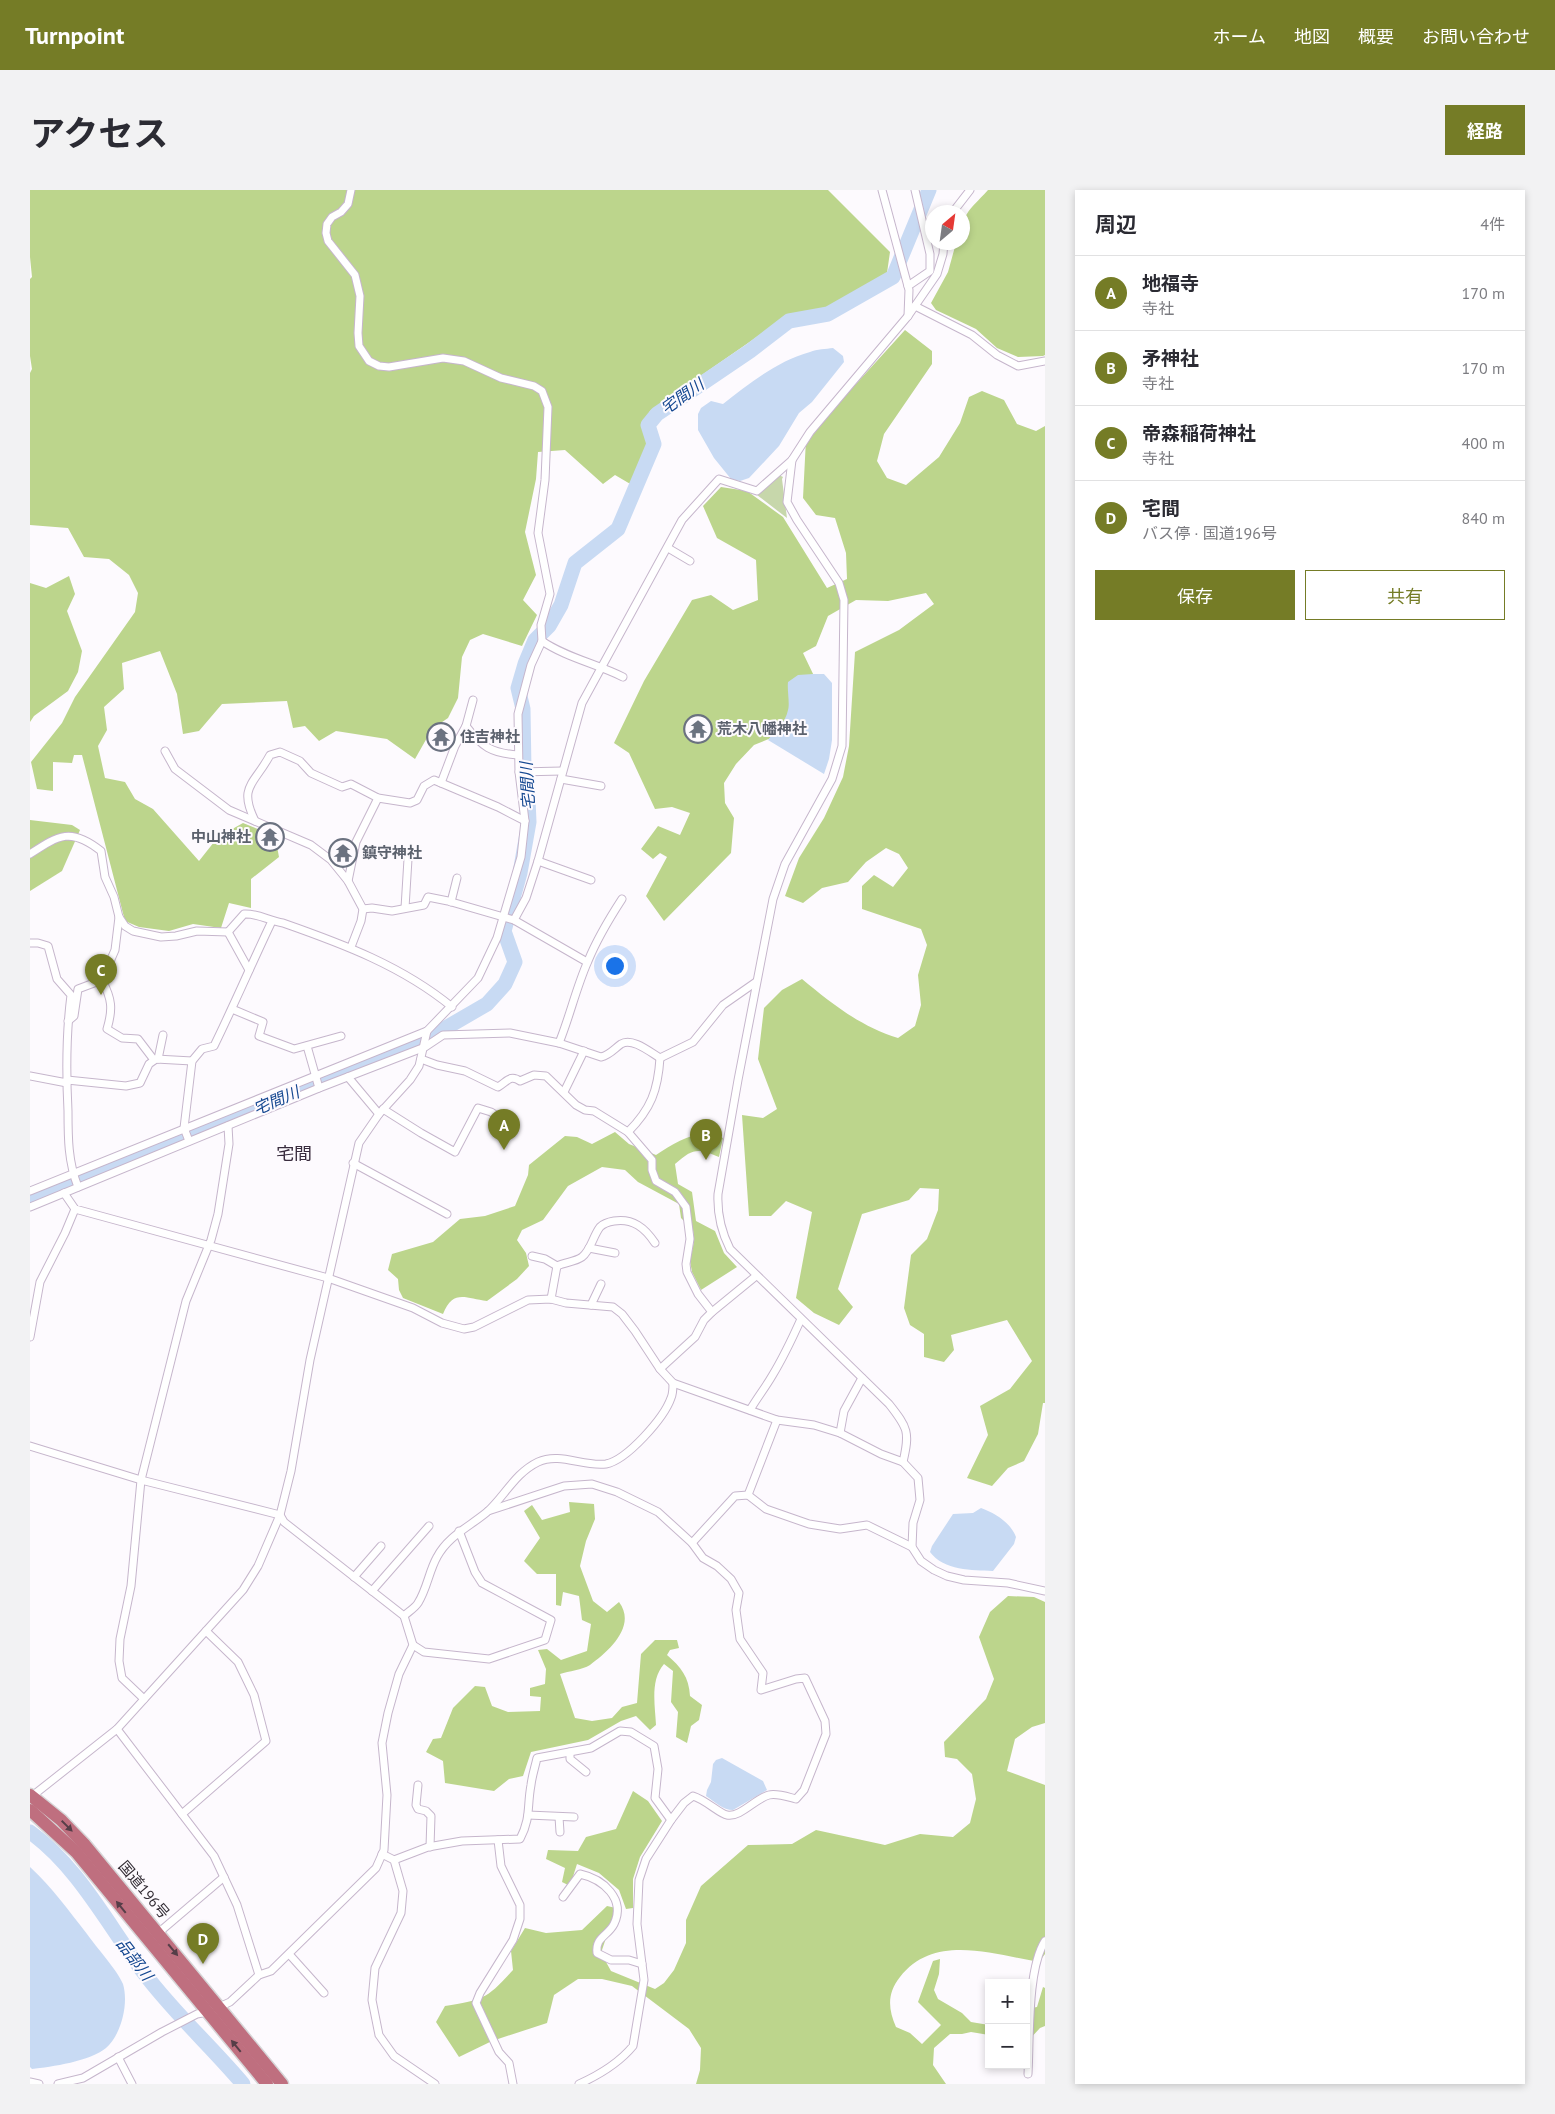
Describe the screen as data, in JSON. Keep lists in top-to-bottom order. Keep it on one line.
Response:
{"streets":{"highway":["国道196号"]},"districts":["宅間"],"water":["宅間川","品部川"],"places":{"temple":["荒木八幡神社","住吉神社","中山神社","鎮守神社"]},"north":"top right","page":{"header":"Turnpoint","nav":["ホーム","地図","概要","お問い合わせ"],"title":"アクセス","buttons":["経路",["保存","共有"]],"heading":["周辺","4件"],"list":[{"mark":"A","name":"地福寺","note":"寺社","value":"170 m"},{"mark":"B","name":"矛神社","note":"寺社","value":"170 m"},{"mark":"C","name":"帝森稲荷神社","note":"寺社","value":"400 m"},{"mark":"D","name":"宅間","note":"バス停 · 国道196号","value":"840 m"}],"pins":["C","A","B","D"],"map_buttons":["+","−"]}}
